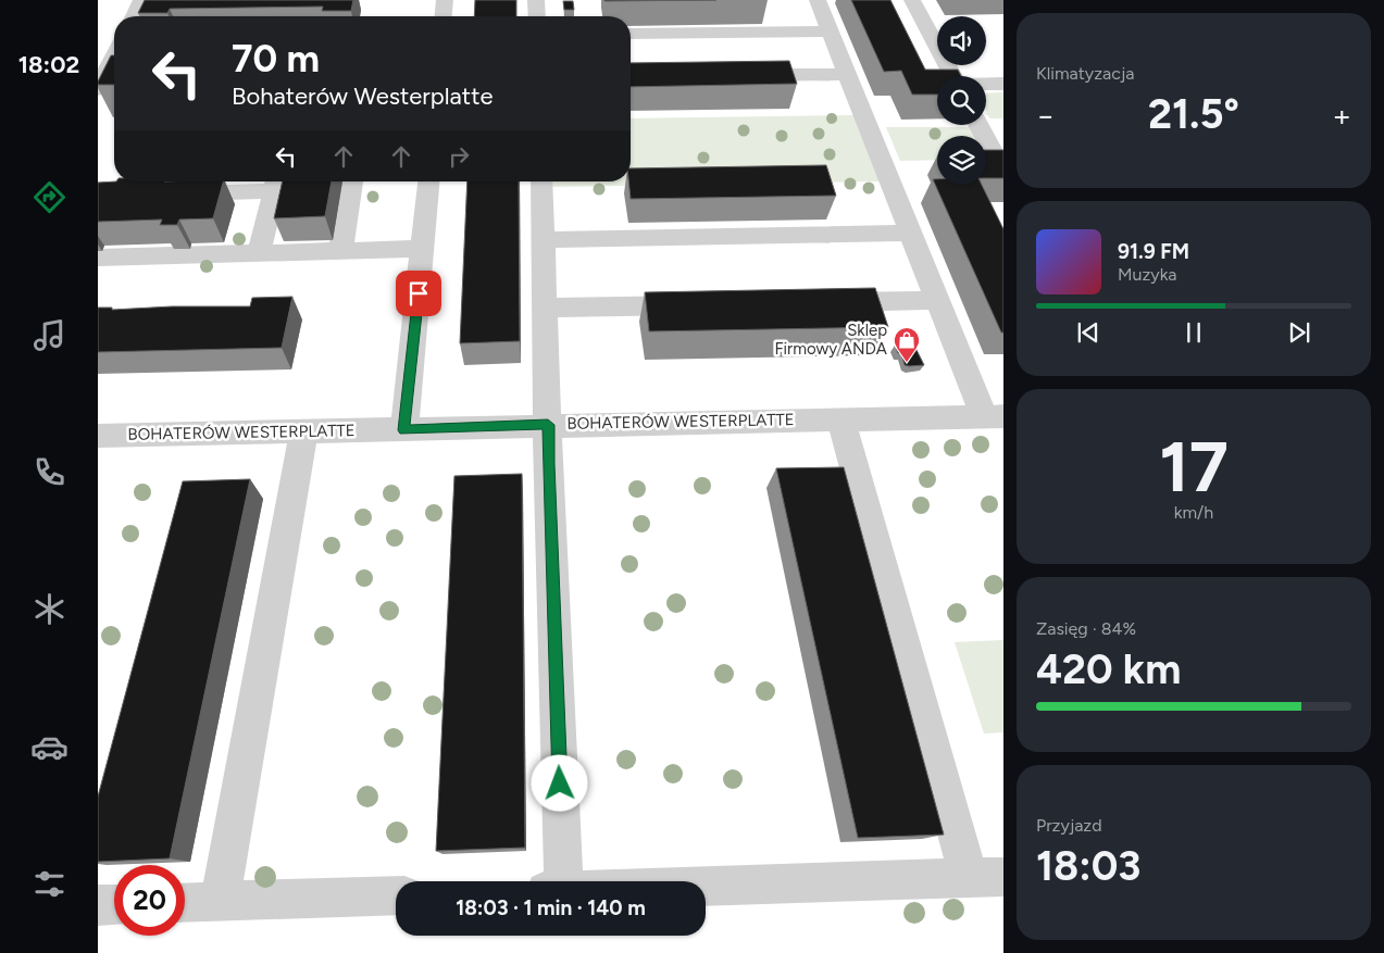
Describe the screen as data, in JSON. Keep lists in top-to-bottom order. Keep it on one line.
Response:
{"streets":{"street":["BOHATERÓW WESTERPLATTE"]},"places":{"shop":["Sklep Firmowy ANDA"]},"page":{"tabs":"18:02","tile":["Klimatyzacja",["17","km/h"],["Zasięg · 84%","420 km"],["Przyjazd","18:03"]],"turn":["70 m","Bohaterów Westerplatte"],"heat":["−","21.5°","+"],"song":["91.9 FM","Muzyka"],"limit":"20","trip":"18:03 · 1 min · 140 m"}}
